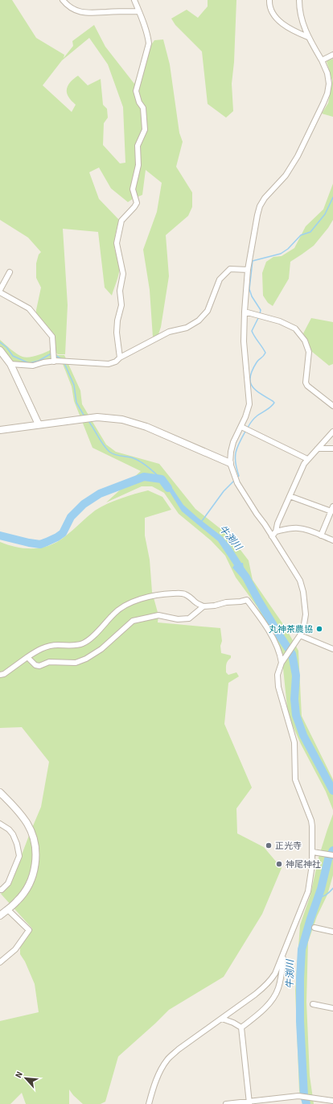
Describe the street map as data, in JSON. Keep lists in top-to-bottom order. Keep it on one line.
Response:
{"water":["牛渕川"],"places":["丸神茶農協","正光寺","神尾神社"],"north":"top left"}
